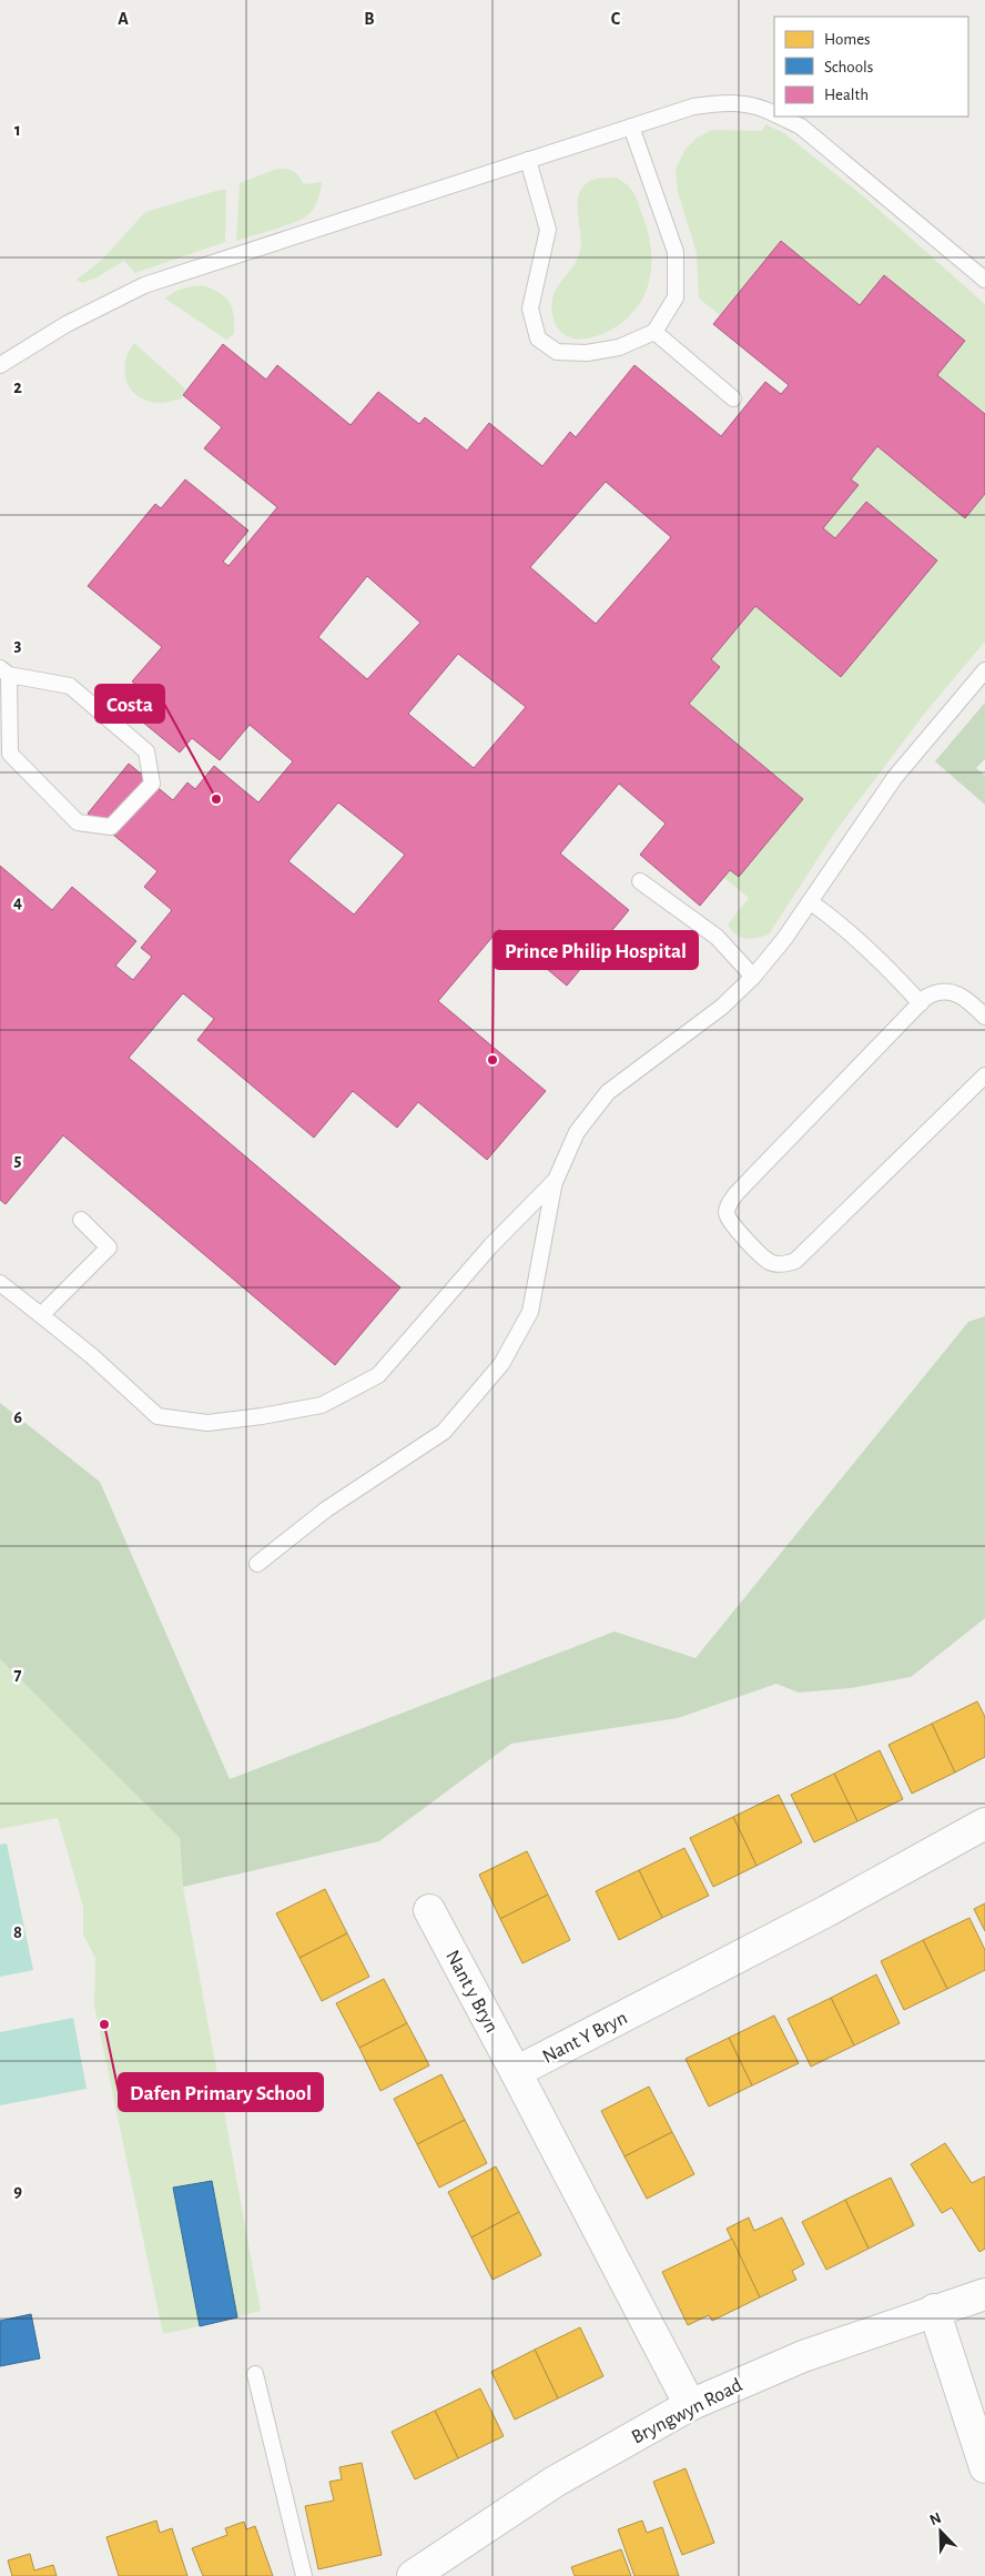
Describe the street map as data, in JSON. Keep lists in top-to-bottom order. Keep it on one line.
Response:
{"streets":{"street":["Nant y Bryn","Nant Y Bryn","Bryngwyn Road"]},"crossings":[["Nant y Bryn","Nant Y Bryn"]],"places":["Costa","Prince Philip Hospital","Dafen Primary School"],"legend":["Homes","Schools","Health"],"north":"top left","grid":{"columns":["A","B","C"],"rows":["1","2","3","4","5","6","7","8","9"]}}
